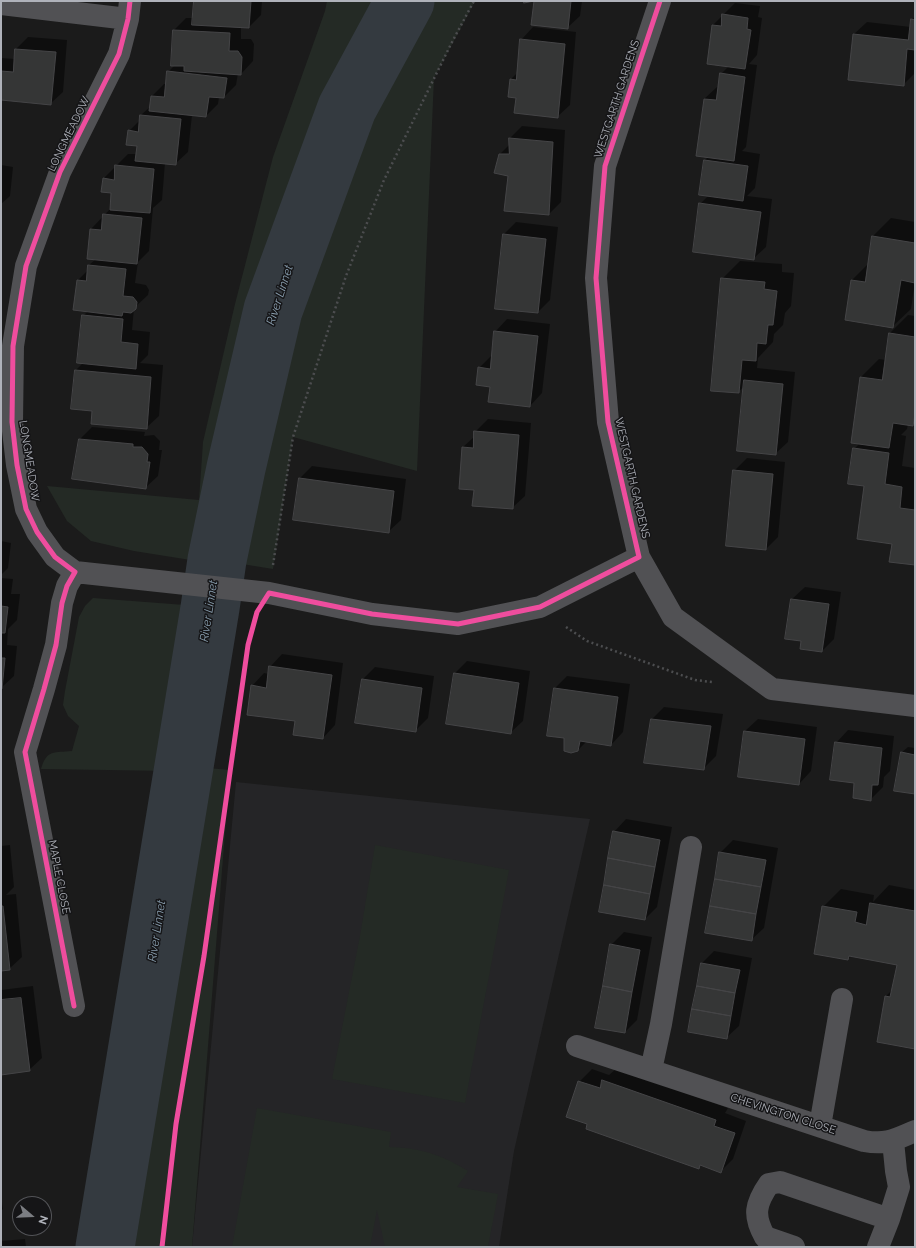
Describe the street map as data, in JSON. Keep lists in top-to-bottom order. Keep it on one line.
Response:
{"streets":{"street":["WESTGARTH GARDENS","LONGMEADOW","MAPLE CLOSE","CHEVINGTON CLOSE"]},"crossings":[["LONGMEADOW","MAPLE CLOSE"]],"water":["River Linnet"],"north":"right"}
